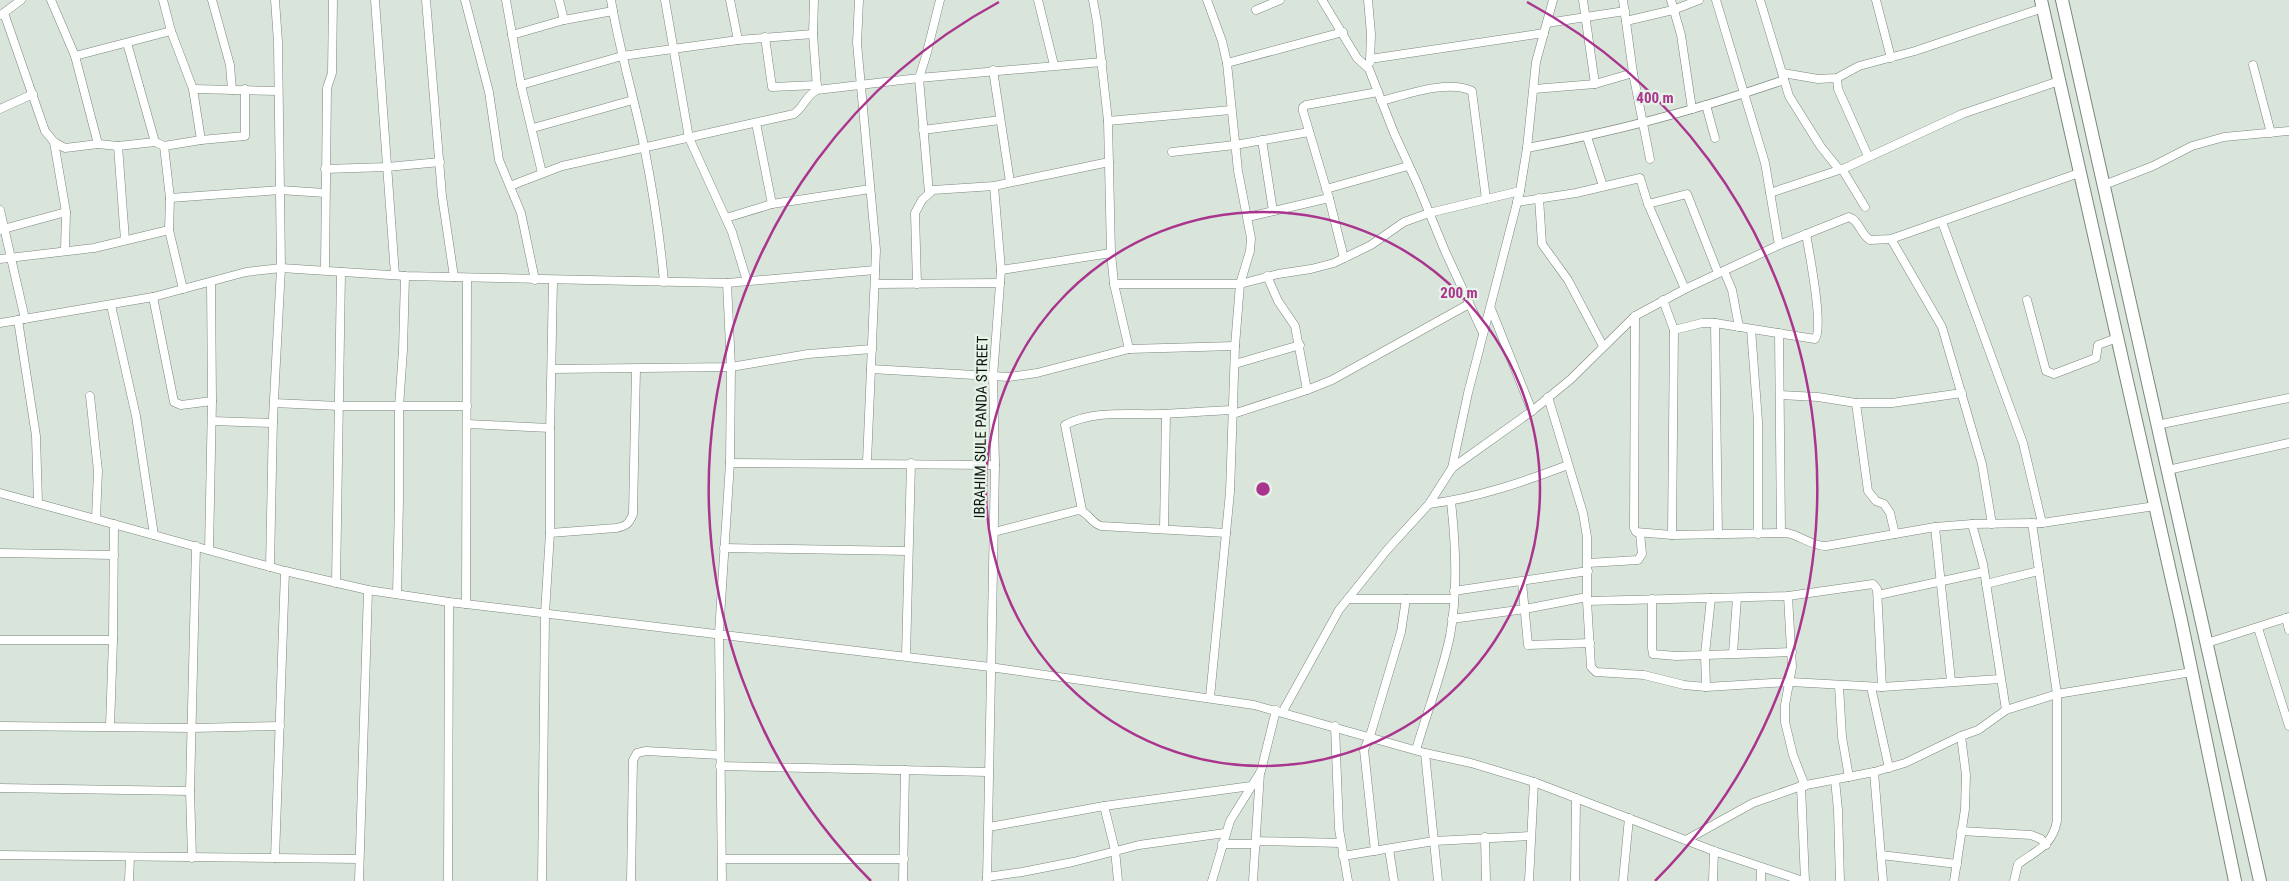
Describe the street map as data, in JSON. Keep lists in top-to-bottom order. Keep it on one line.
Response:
{"streets":{"street":["IBRAHIM SULE PANDA STREET"]},"rings":["400 m","200 m"]}
